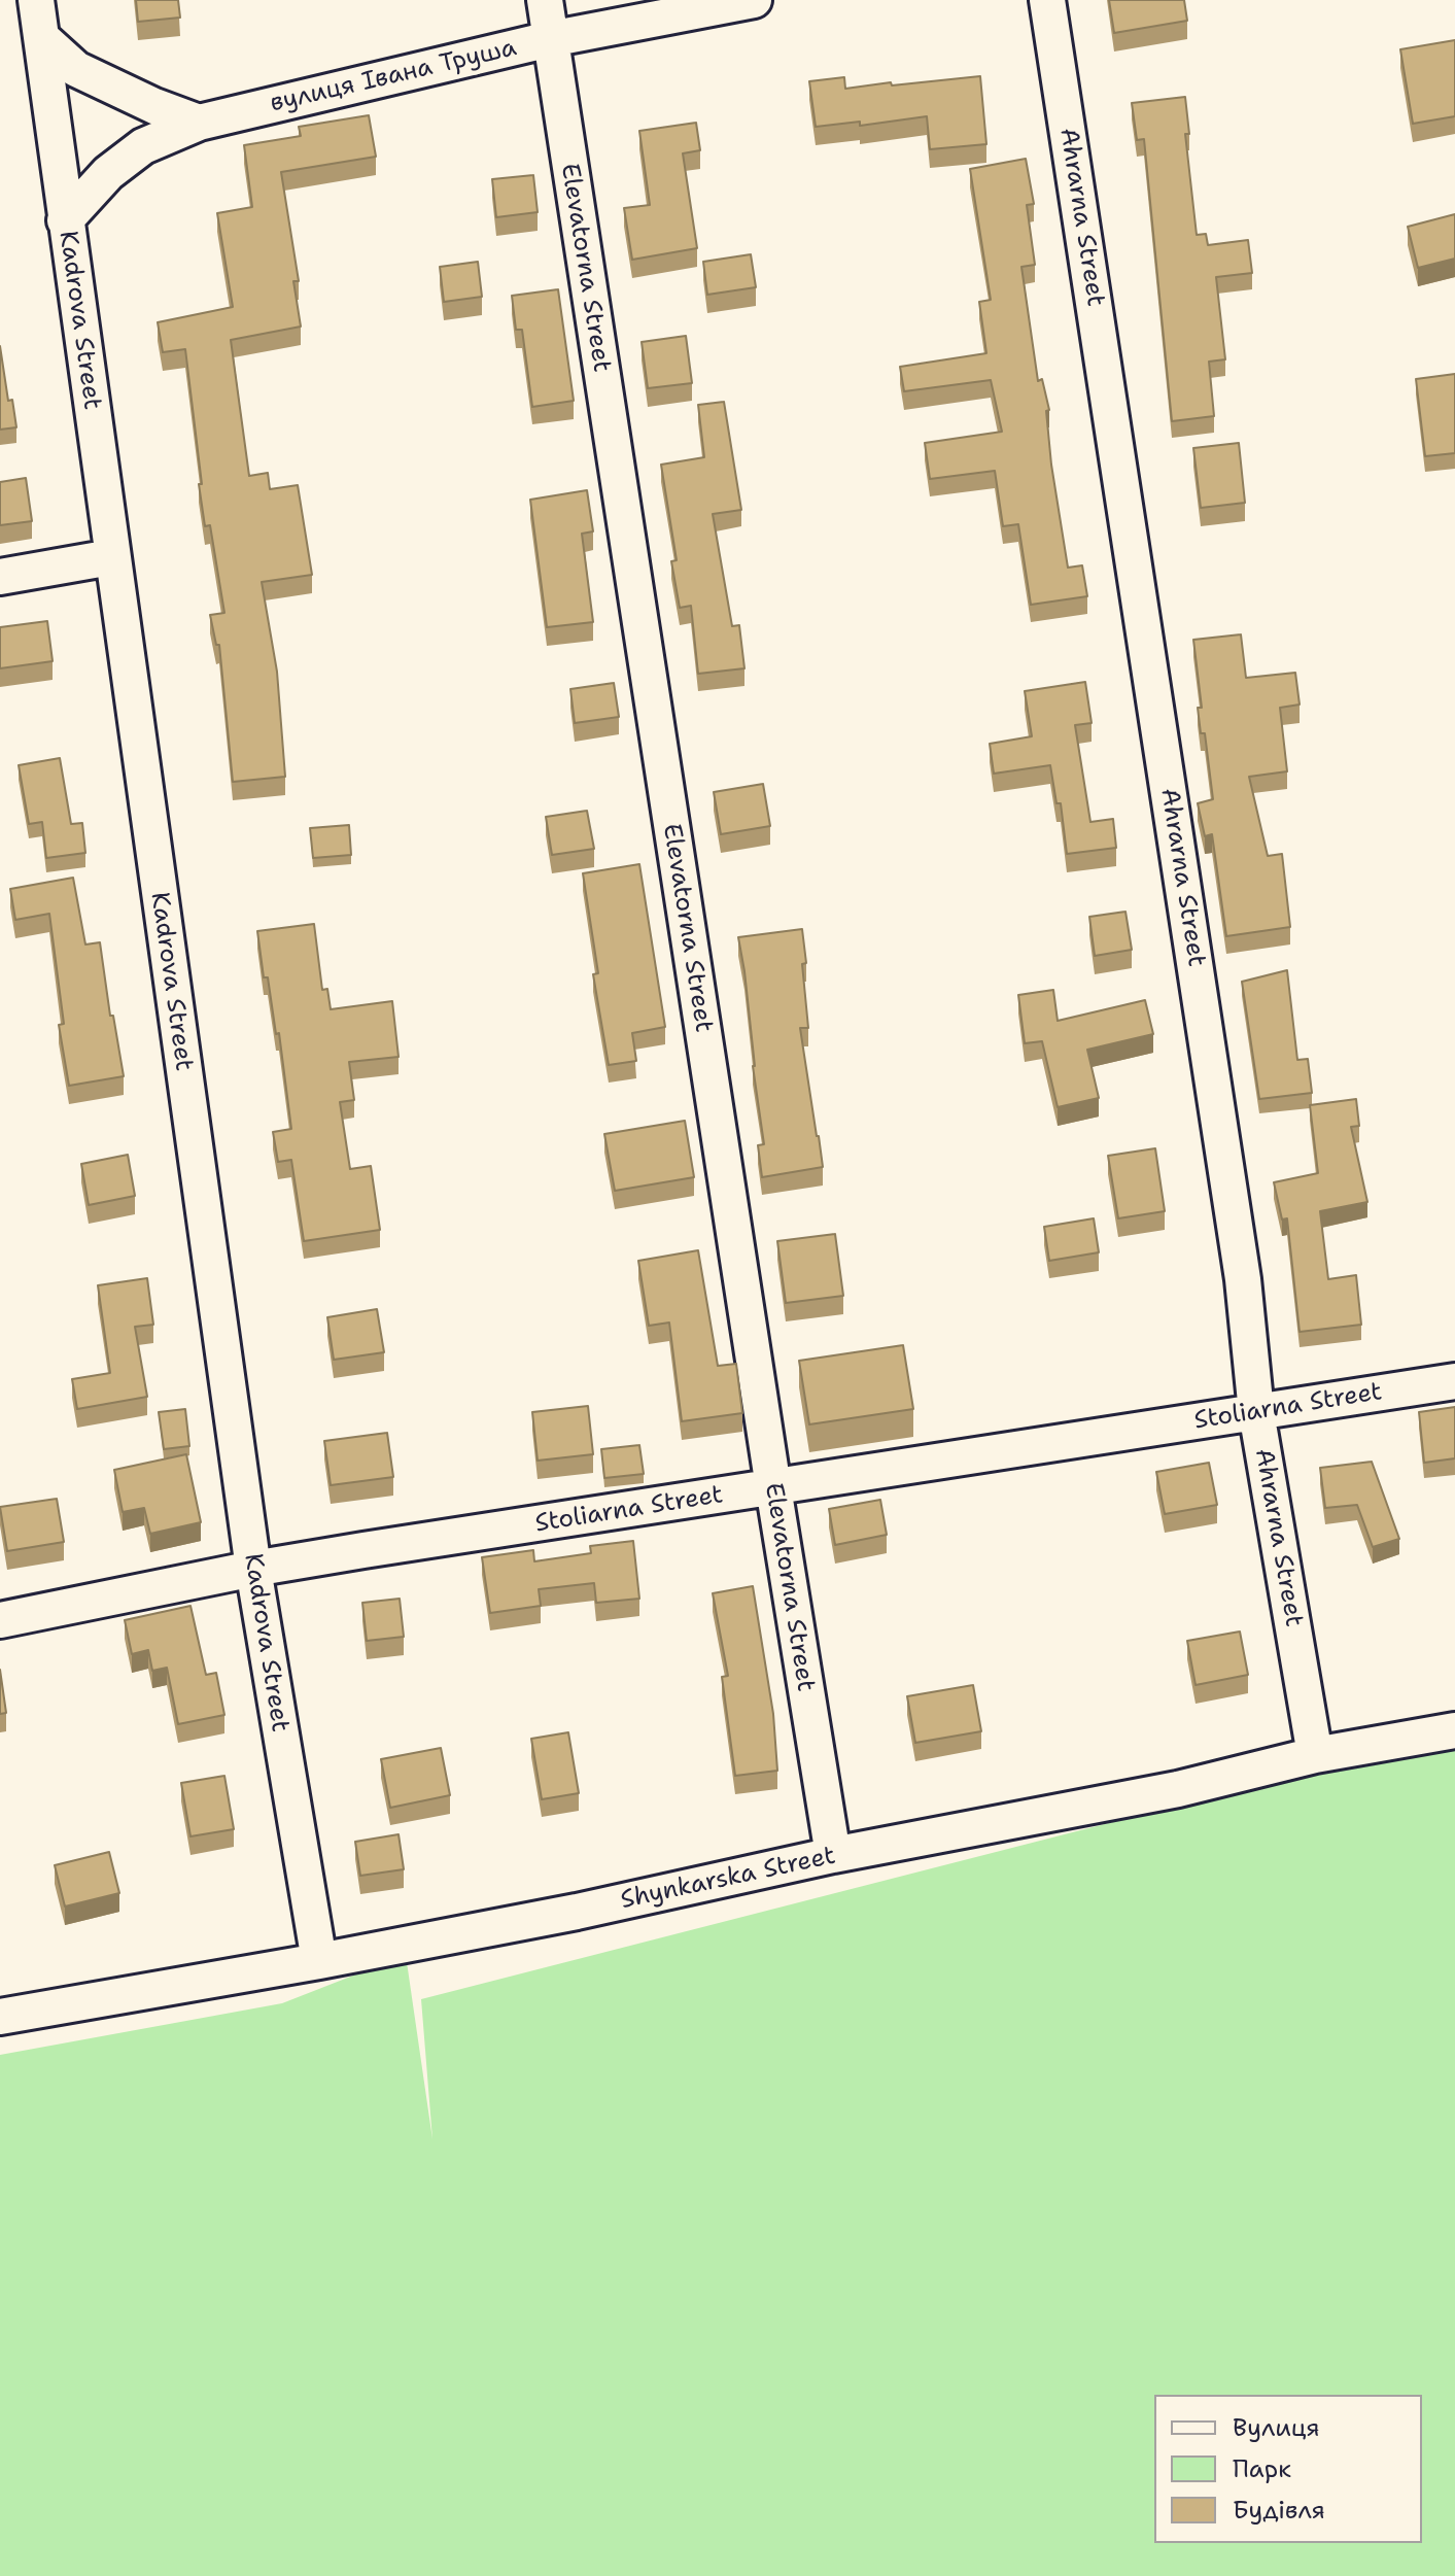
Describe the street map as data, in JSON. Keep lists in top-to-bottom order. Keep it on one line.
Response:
{"streets":{"street":["вулиця Івана Труша","Ahrarna Street","Elevatorna Street","Kadrova Street","Stoliarna Street","Shynkarska Street"]},"crossings":[["вулиця Івана Труша","Elevatorna Street"],["вулиця Івана Труша","Kadrova Street"],["Ahrarna Street","Stoliarna Street"],["Ahrarna Street","Shynkarska Street"],["Elevatorna Street","Stoliarna Street"],["Elevatorna Street","Shynkarska Street"],["Kadrova Street","Stoliarna Street"],["Kadrova Street","Shynkarska Street"]],"legend":["Вулиця","Парк","Будівля"]}
